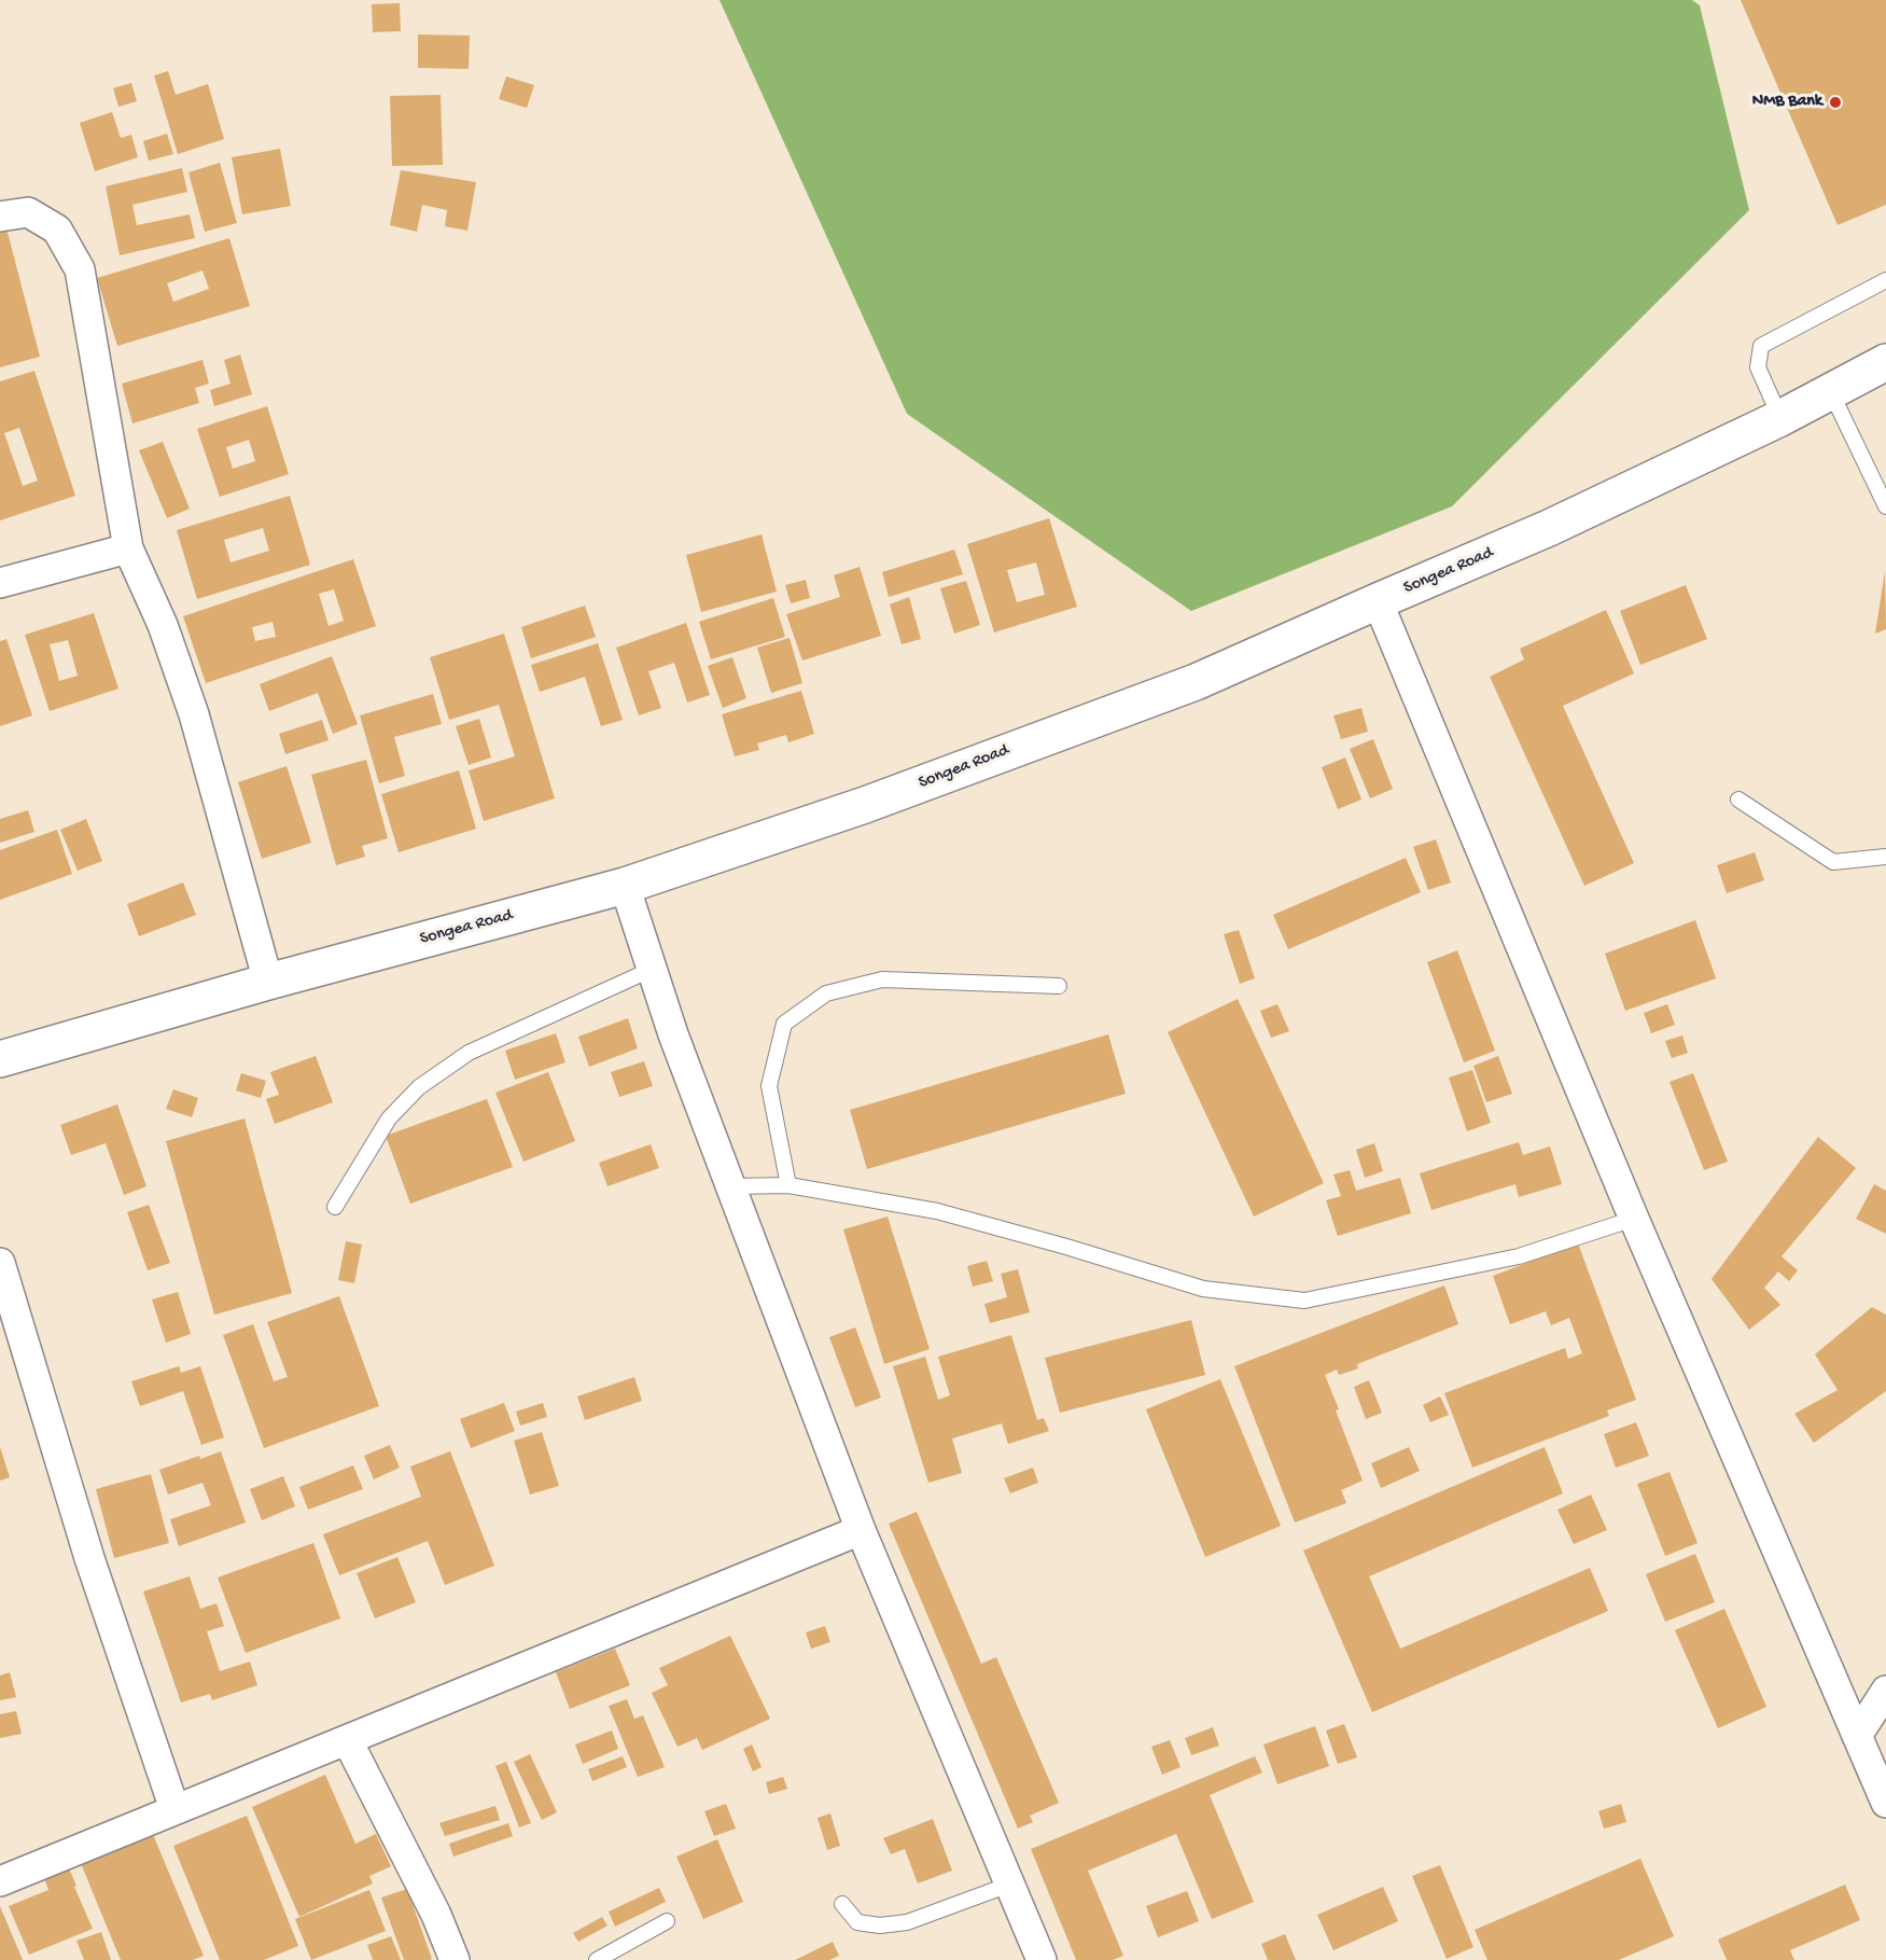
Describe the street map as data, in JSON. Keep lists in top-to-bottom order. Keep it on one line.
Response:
{"streets":{"highway":["Songea Road"]},"places":["NMB Bank"]}
